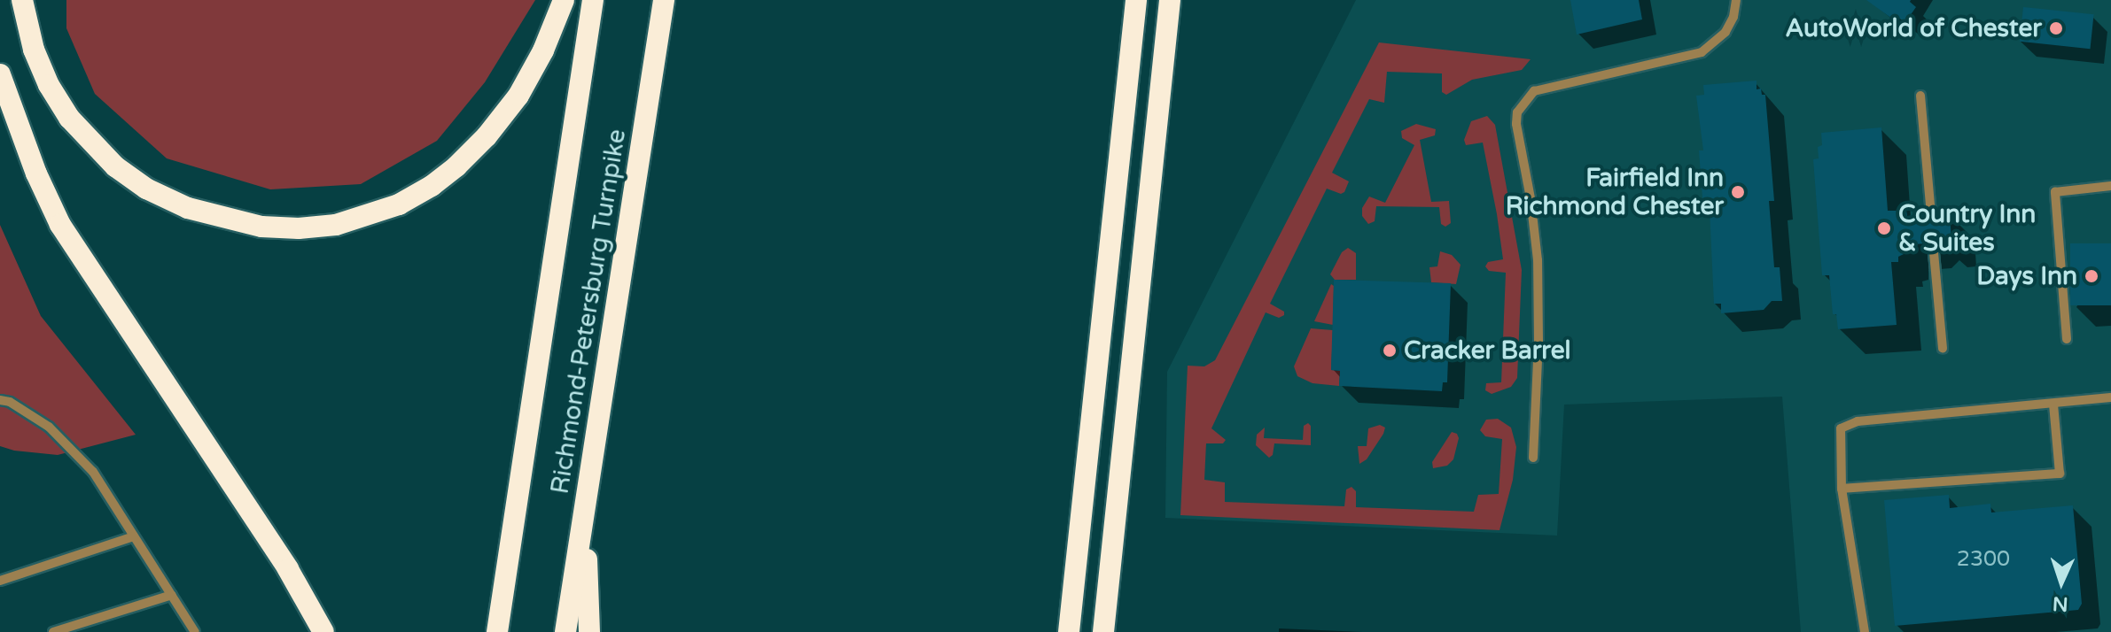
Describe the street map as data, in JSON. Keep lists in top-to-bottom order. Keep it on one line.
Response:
{"streets":{"highway":["Richmond-Petersburg Turnpike"]},"places":["AutoWorld of Chester","Fairfield Inn Richmond Chester","Country Inn & Suites","Days Inn","Cracker Barrel"],"house_numbers":["2300"],"north":"bottom"}
